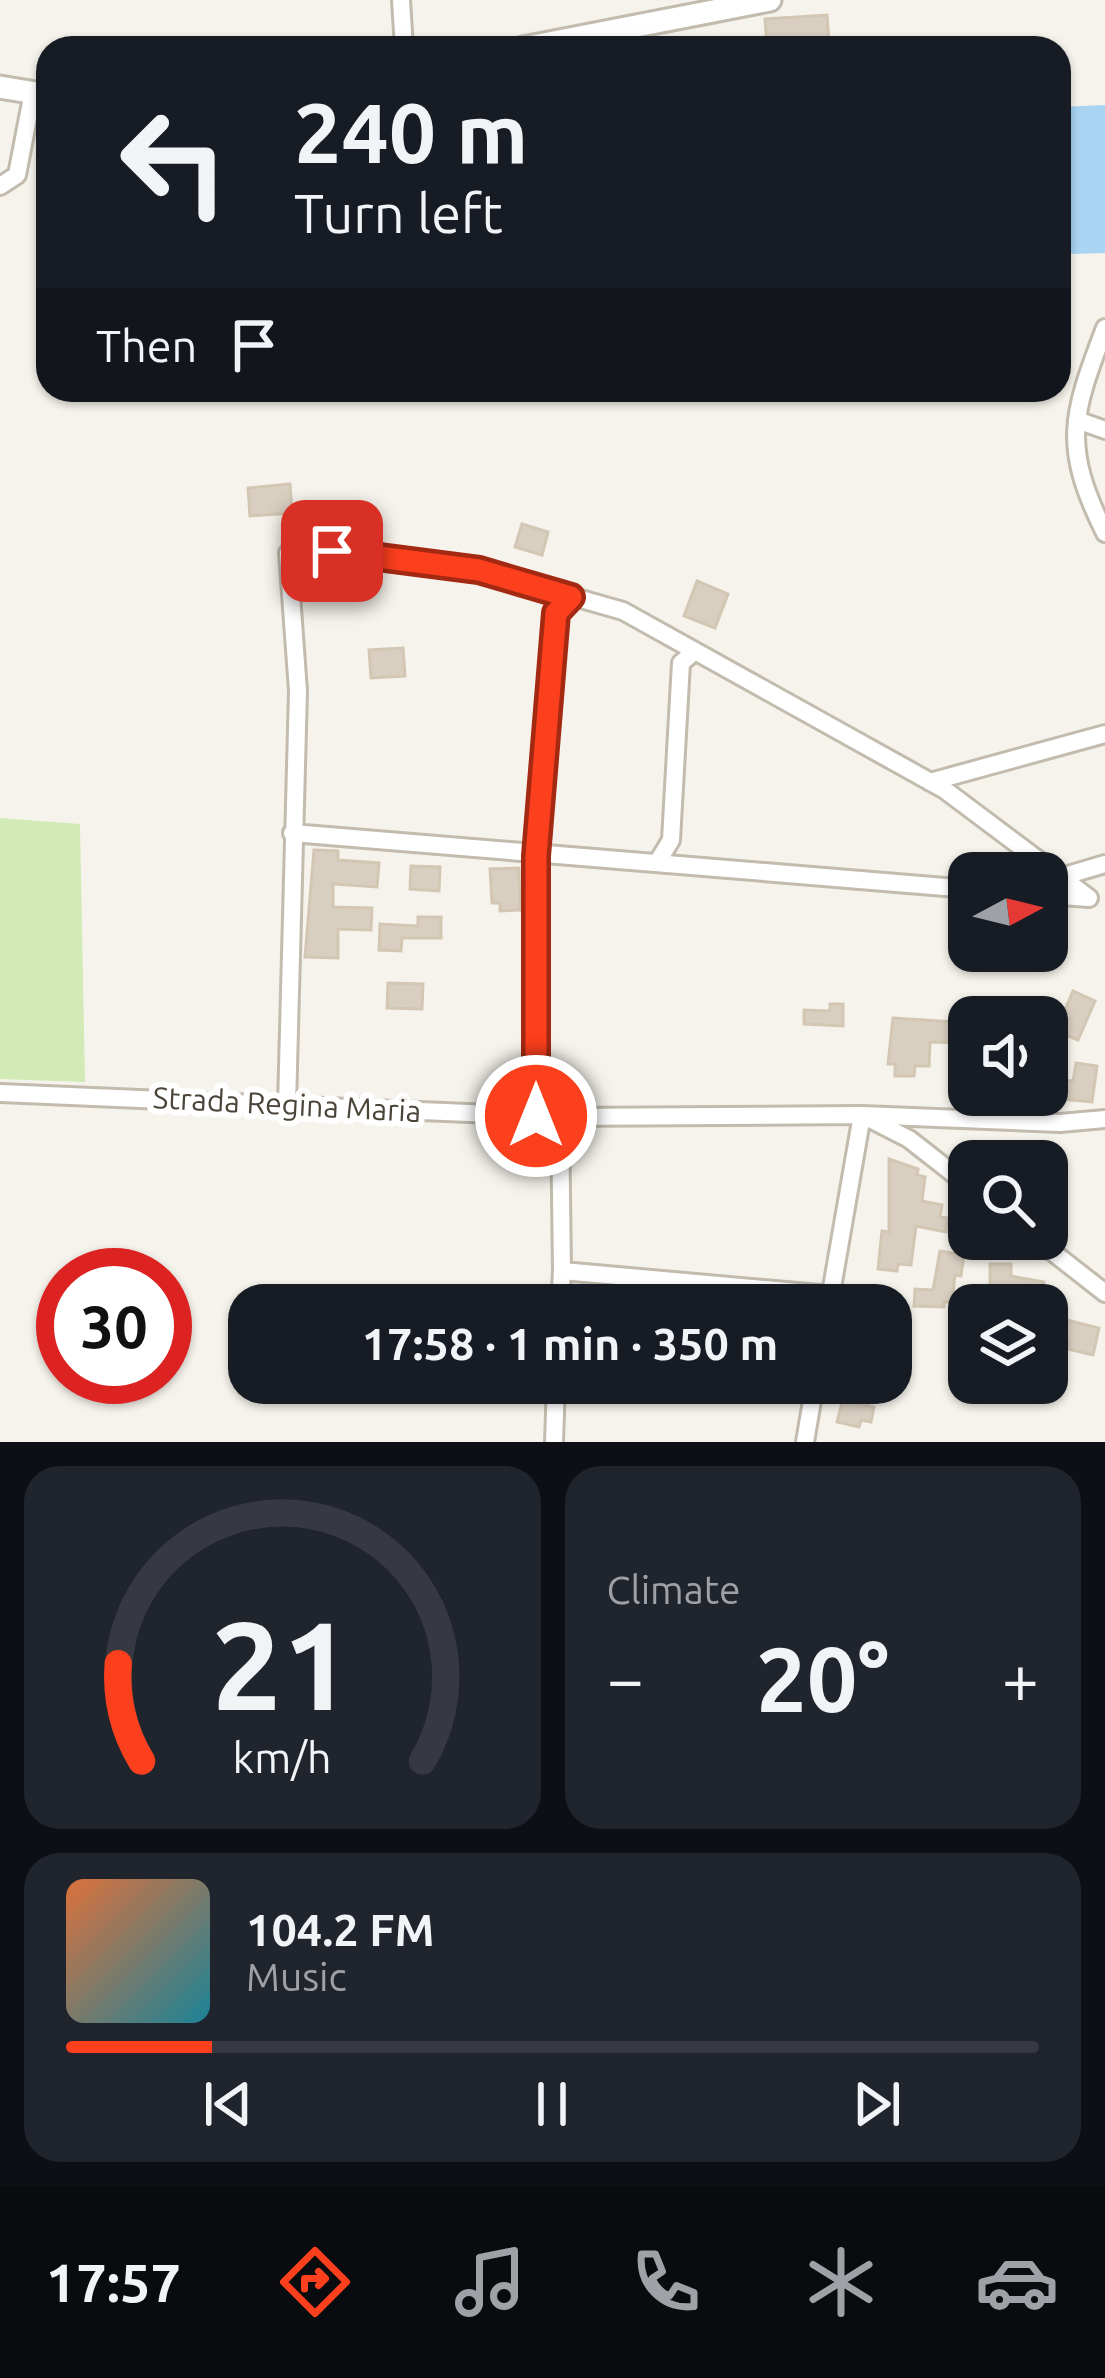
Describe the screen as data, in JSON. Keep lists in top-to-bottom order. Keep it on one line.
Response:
{"streets":{"street":["Strada Regina Maria"]},"north":"right","page":{"turn":["240 m","Turn left"],"then":"Then","limit":"30","trip":"17:58 · 1 min · 350 m","tile":"Climate","heat":["−","20°","+"],"song":["104.2 FM","Music"],"tabs":"17:57","gauge":["21","km/h"]}}
